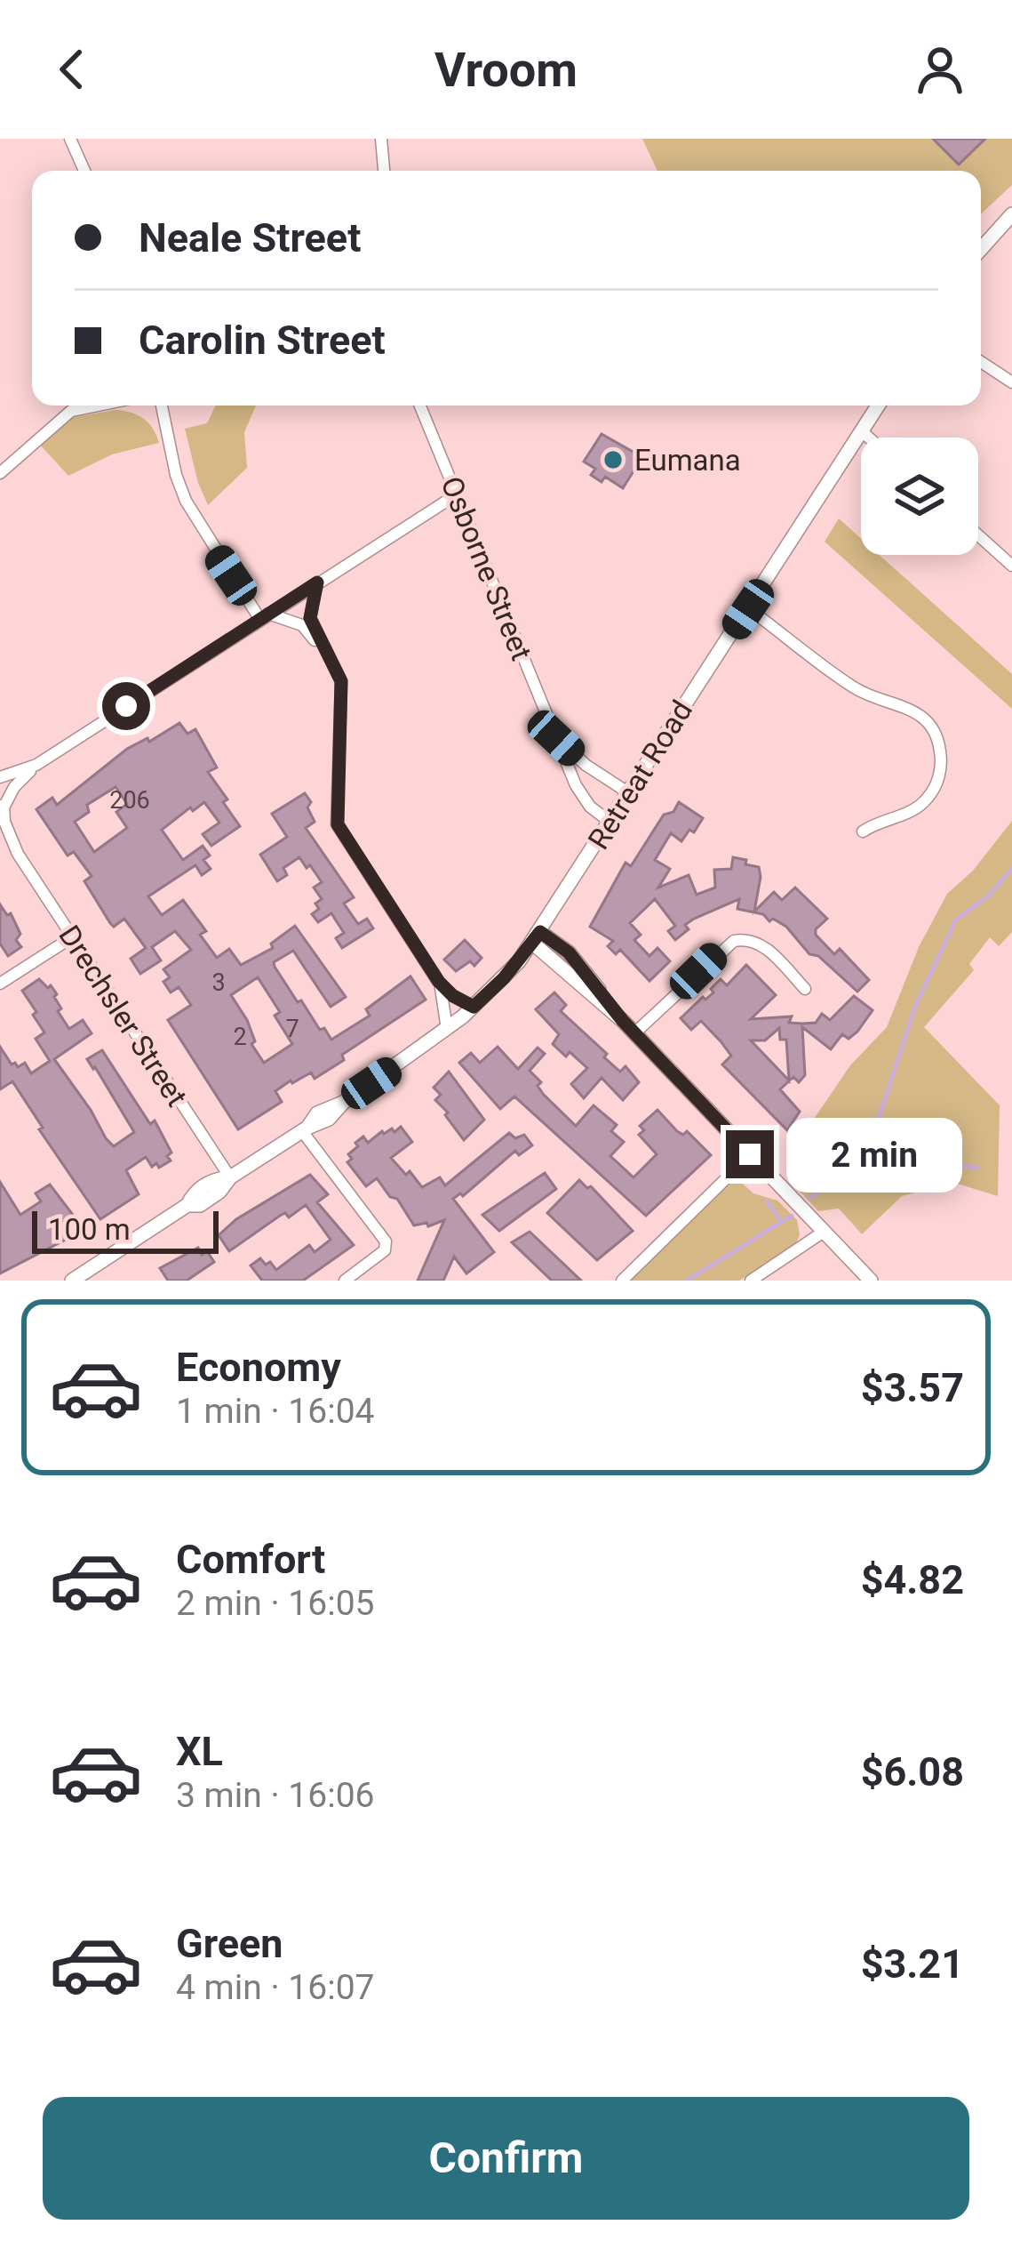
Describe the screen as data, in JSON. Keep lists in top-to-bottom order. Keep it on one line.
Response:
{"streets":{"street":["Osborne Street","Retreat Road","Drechsler Street"]},"crossings":[["Osborne Street","Retreat Road"],["Retreat Road","Drechsler Street"]],"places":["Eumana"],"house_numbers":["206","3","7","2"],"scale_bar":"100 m","page":{"header":"Vroom","banner":["Neale Street","Carolin Street"],"bubble":"2 min","scale":"100 m","list":[{"name":"Economy","note":"1 min · 16:04","value":"$3.57"},{"name":"Comfort","note":"2 min · 16:05","value":"$4.82"},{"name":"XL","note":"3 min · 16:06","value":"$6.08"},{"name":"Green","note":"4 min · 16:07","value":"$3.21"}],"buttons":"Confirm"}}
